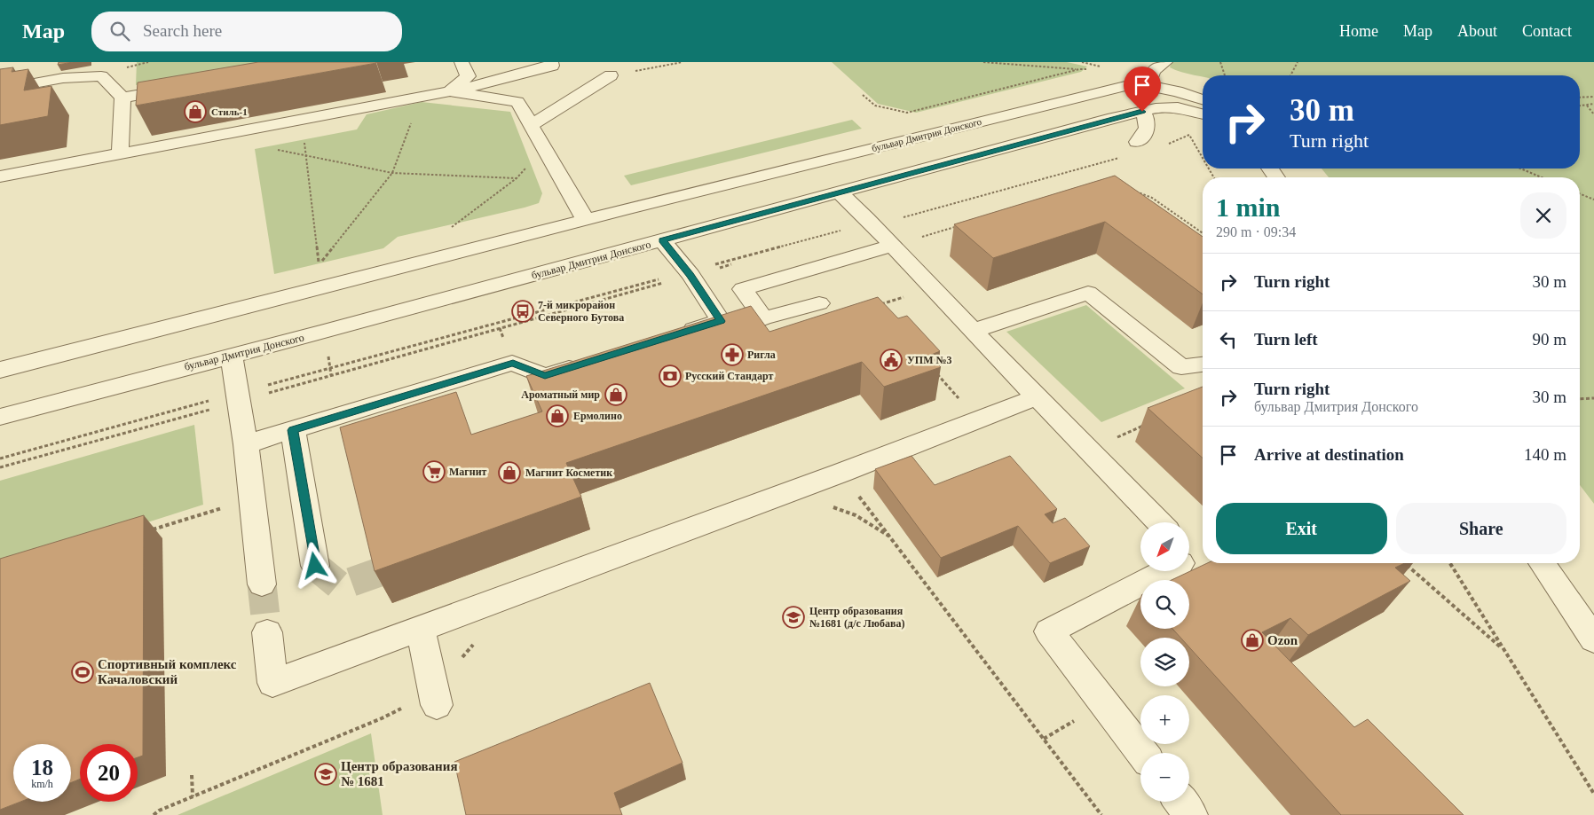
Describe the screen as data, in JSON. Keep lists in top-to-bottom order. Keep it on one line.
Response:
{"streets":{"street":["бульвар Дмитрия Донского"]},"places":{"shop":["Стиль-1","Ароматный мир","Ермолино","Магнит Косметик","Ozon"],"bus stop":["7-й микрорайон Северного Бутова"],"pharmacy":["Ригла"],"public building":["УПМ №3"],"bank":["Русский Стандарт"],"supermarket":["Магнит"],"school or university":["Центр образования №1681 (д/с Любава)","Центр образования № 1681"],"sports":["Спортивный комплекс Качаловский"]},"north":"bottom left","page":{"header":"Map","search":"Search here","nav":["Home","Map","About","Contact"],"turn":["30 m","Turn right"],"heading":["1 min","290 m · 09:34"],"list":[{"name":"Turn right","value":"30 m"},{"name":"Turn left","value":"90 m"},{"name":"Turn right","note":"бульвар Дмитрия Донского","value":"30 m"},{"name":"Arrive at destination","value":"140 m"}],"buttons":["Exit","Share"],"map_buttons":["+","−"],"speed":"18 km/h","limit":"20"}}
